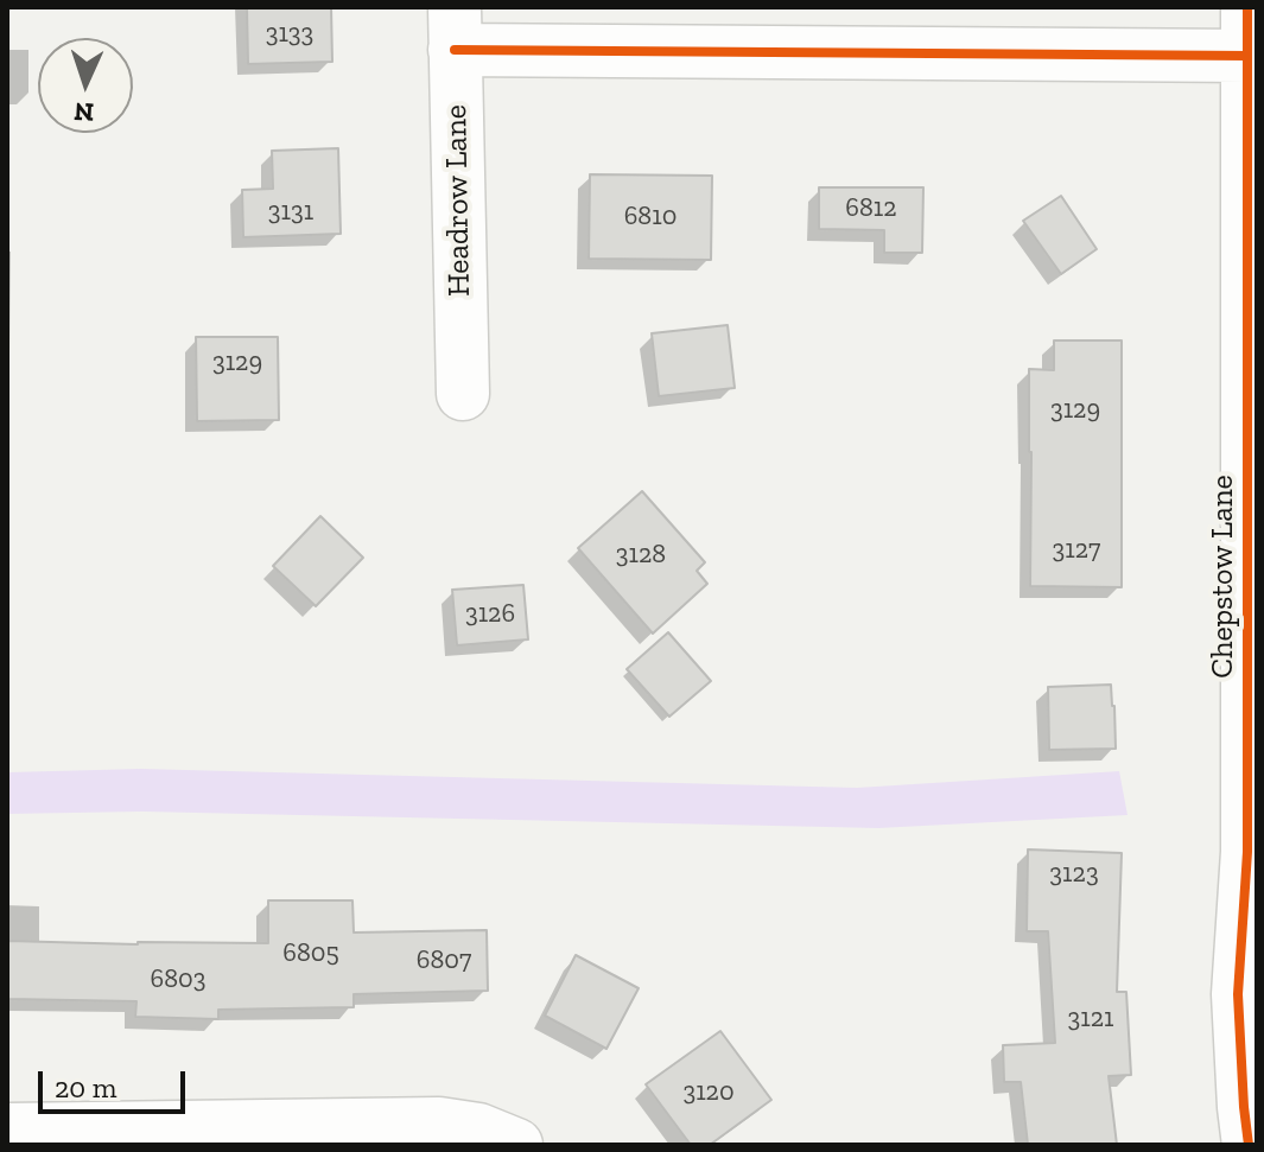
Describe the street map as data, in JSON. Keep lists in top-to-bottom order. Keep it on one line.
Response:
{"streets":{"street":["Headrow Lane","Chepstow Lane"]},"house_numbers":["3133","6812","3131","6810","3129","3129","3127","3128","3126","3123","6805","6807","6803","3121","3120"],"scale_bar":"20 m","north":"bottom"}
